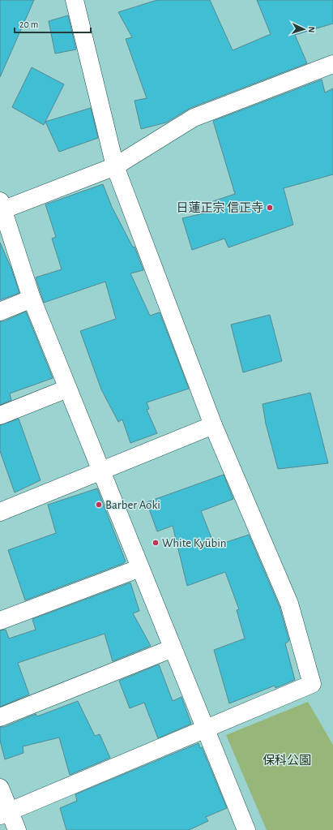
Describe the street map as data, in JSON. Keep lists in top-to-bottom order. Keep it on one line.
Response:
{"parks":["保科公園"],"places":["日蓮正宗 信正寺","Barber Aoki","White Kyūbin"],"scale_bar":"20 m","north":"right"}
